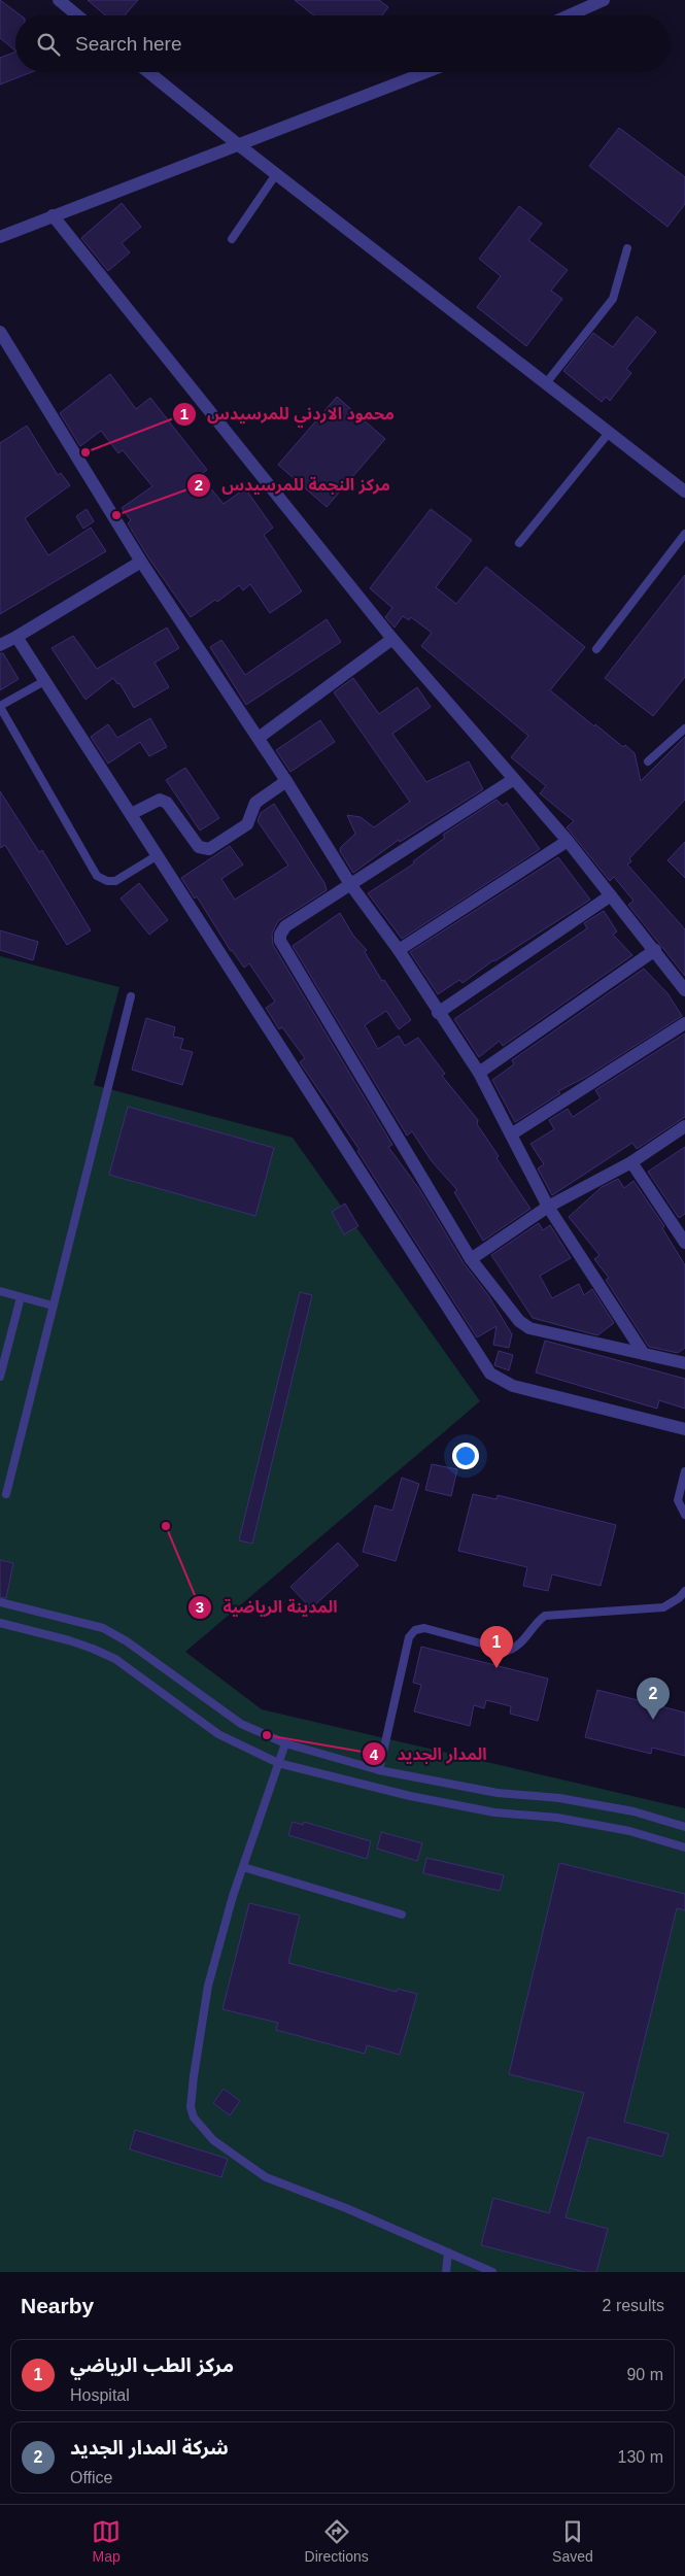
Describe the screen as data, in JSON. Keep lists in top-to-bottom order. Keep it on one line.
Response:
{"places":["محمود الاردني للمرسيدس","مركز النجمة للمرسيدس","المدينة الرياضية","المدار الجديد"],"page":{"search":"Search here","pins":["1","2"],"heading":["Nearby","2 results"],"list":[{"mark":"1","name":"مركز الطب الرياضي","note":"Hospital","value":"90 m"},{"mark":"2","name":"شركة المدار الجديد","note":"Office","value":"130 m"}],"nav":["Map","Directions","Saved"]}}
